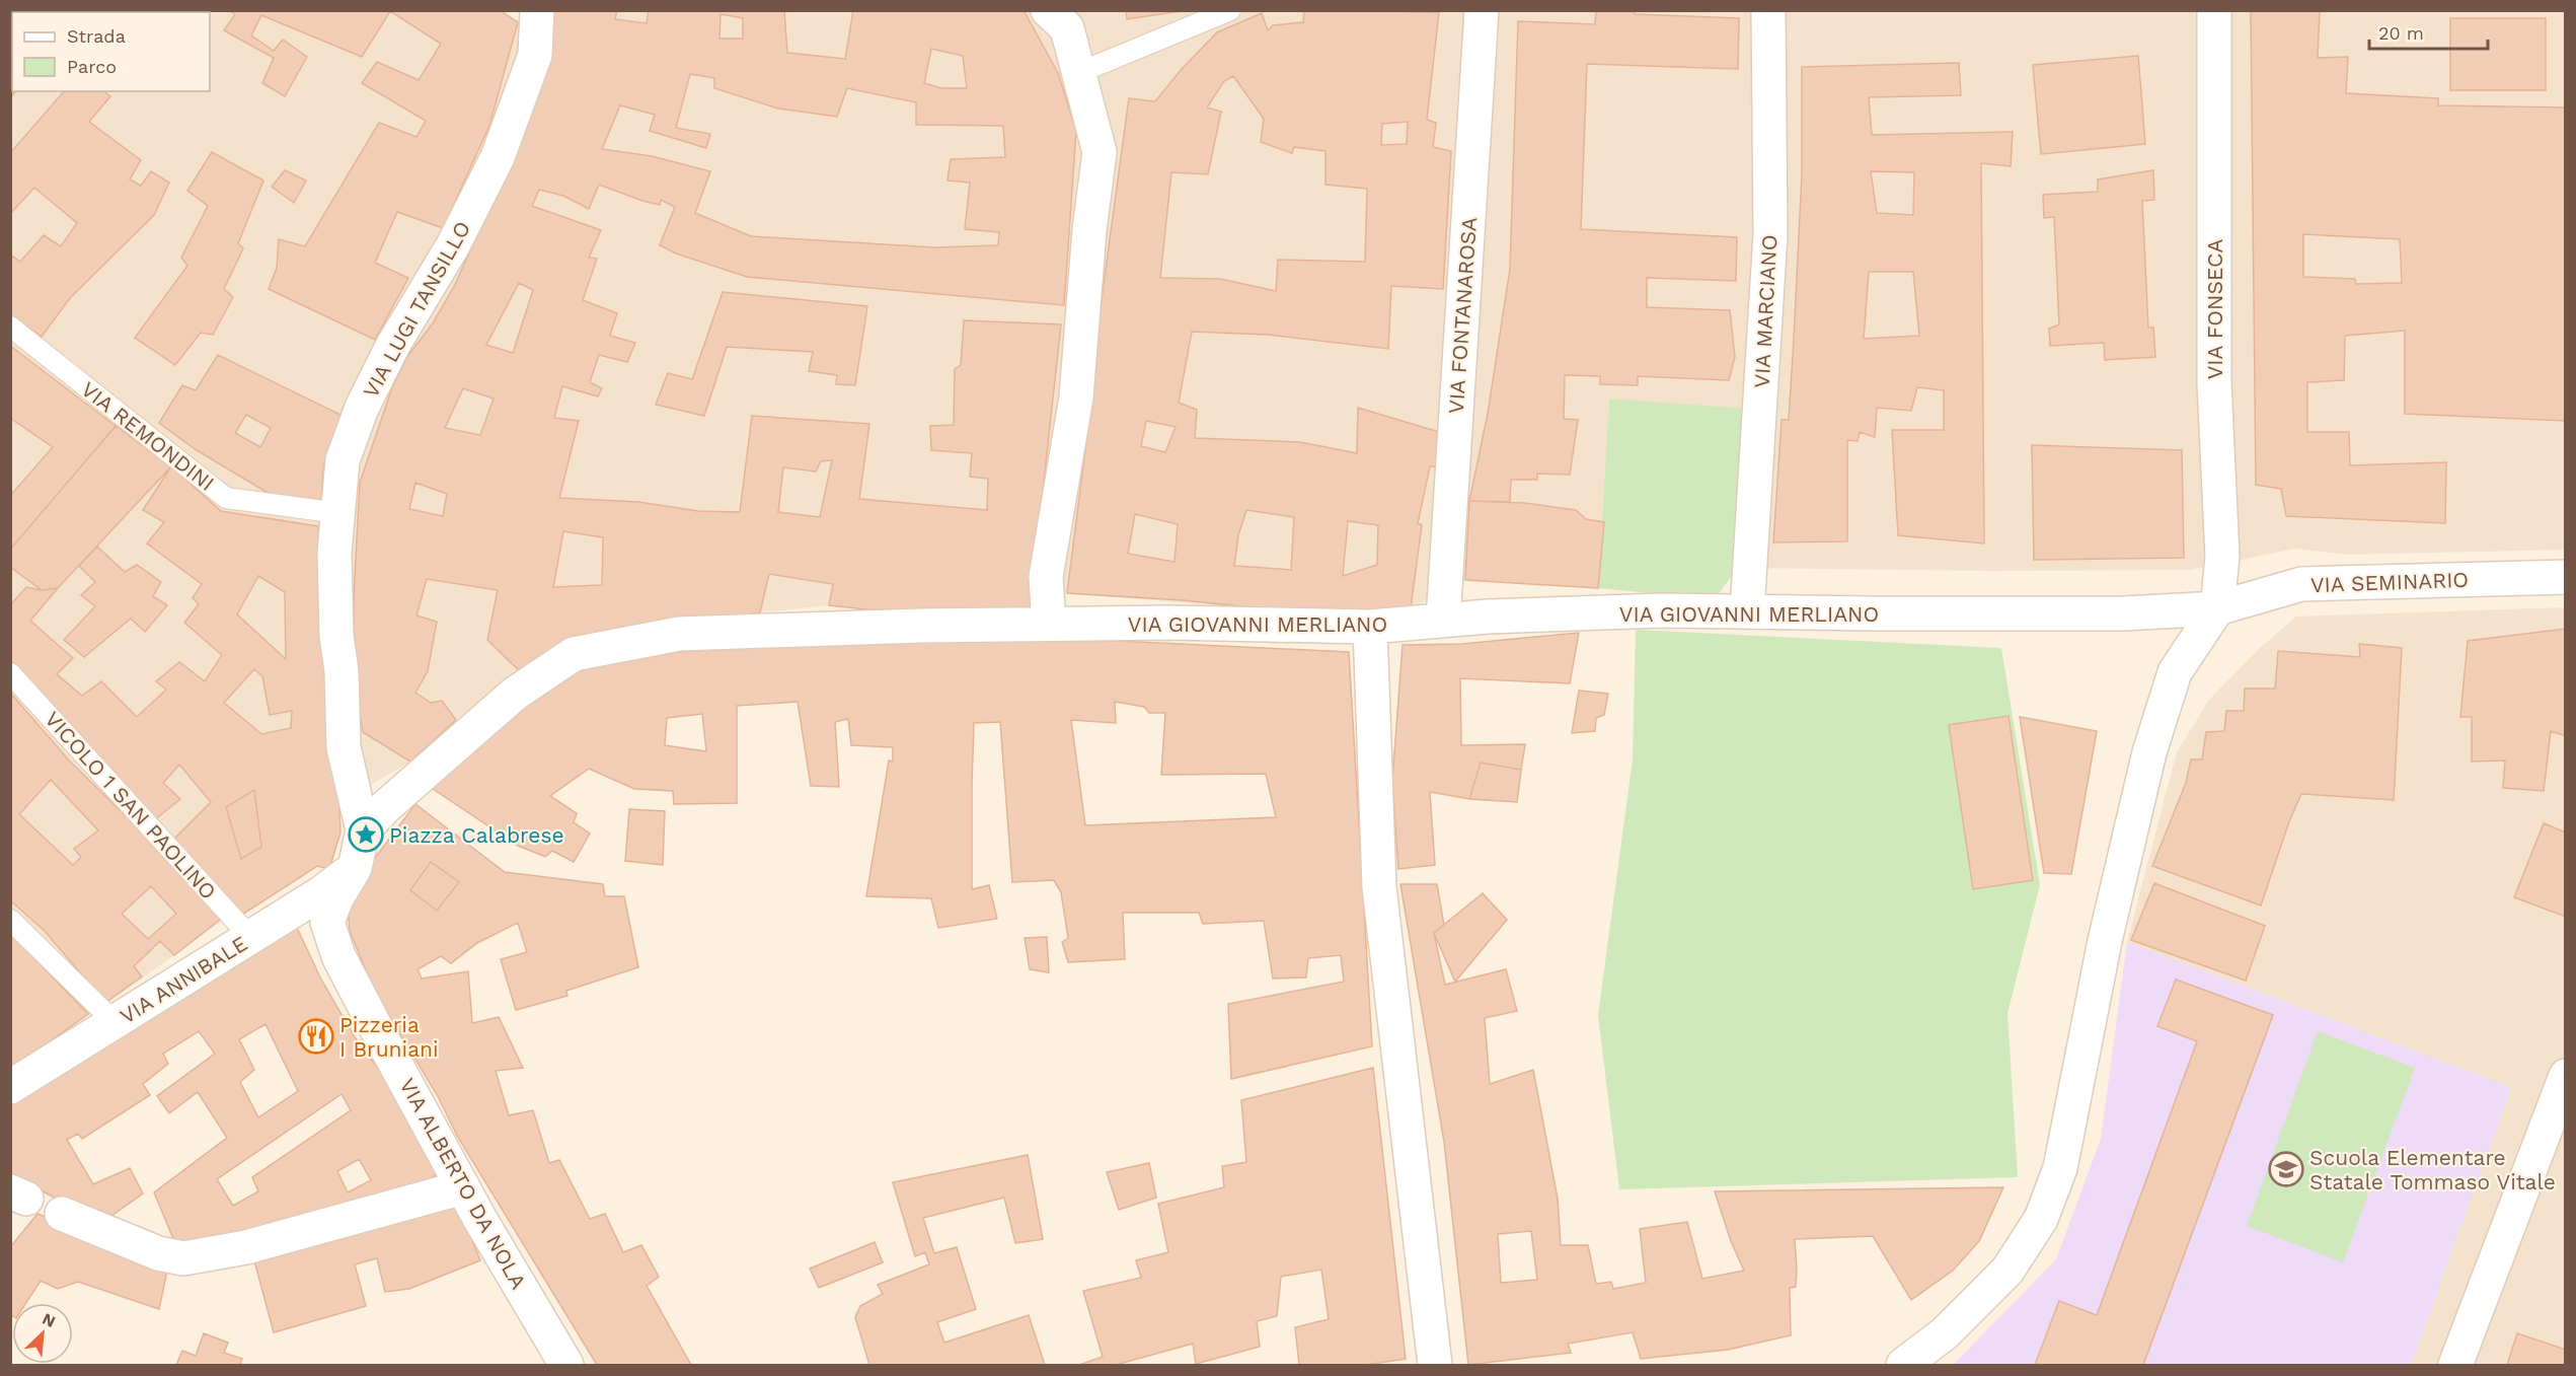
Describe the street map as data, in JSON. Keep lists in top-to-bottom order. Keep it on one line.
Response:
{"streets":{"street":["VIA LUGI TANSILLO","VIA FONSECA","VIA MARCIANO","VIA FONTANAROSA","VIA SEMINARIO","VIA GIOVANNI MERLIANO","VIA ANNIBALE","VIA ALBERTO DA NOLA"],"lane":["VIA REMONDINI","VICOLO 1 SAN PAOLINO"]},"crossings":[["VIA LUGI TANSILLO","VIA REMONDINI"],["VIA LUGI TANSILLO","VIA GIOVANNI MERLIANO"],["VIA LUGI TANSILLO","VIA ANNIBALE"],["VIA LUGI TANSILLO","VIA ALBERTO DA NOLA"],["VIA FONSECA","VIA SEMINARIO"],["VIA FONSECA","VIA GIOVANNI MERLIANO"],["VIA MARCIANO","VIA GIOVANNI MERLIANO"],["VIA FONTANAROSA","VIA GIOVANNI MERLIANO"],["VIA SEMINARIO","VIA GIOVANNI MERLIANO"],["VICOLO 1 SAN PAOLINO","VIA ANNIBALE"],["VIA ANNIBALE","VIA ALBERTO DA NOLA"]],"places":{"place":["Piazza Calabrese"],"restaurant":["Pizzeria I Bruniani"],"school or university":["Scuola Elementare Statale Tommaso Vitale"]},"legend":["Strada","Parco"],"scale_bar":"20 m","north":"top right"}
